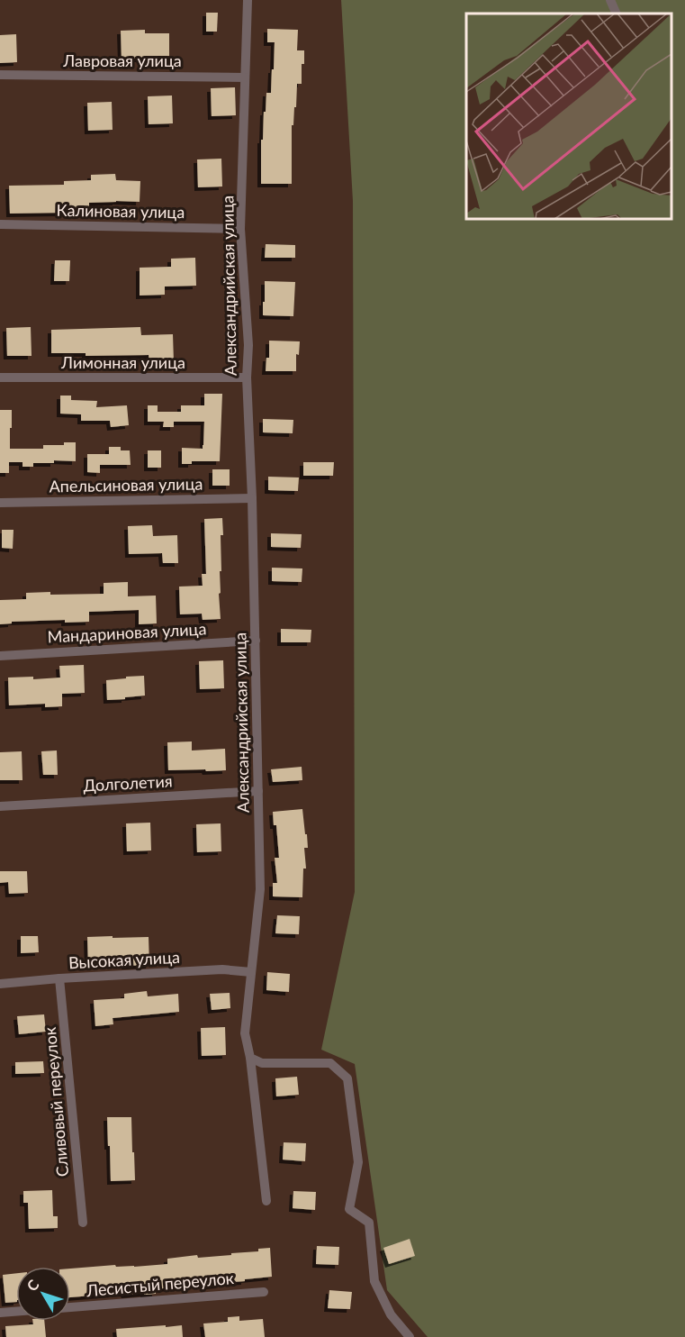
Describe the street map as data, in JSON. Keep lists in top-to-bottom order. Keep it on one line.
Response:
{"streets":{"street":["Лавровая улица","Калиновая улица","Александрийская улица","Лимонная улица","Апельсиновая улица","Мандариновая улица","Долголетия","Высокая улица","Сливовый переулок","Лесистый переулок"]},"crossings":[["Лавровая улица","Александрийская улица"],["Калиновая улица","Александрийская улица"],["Александрийская улица","Лимонная улица"],["Александрийская улица","Апельсиновая улица"],["Александрийская улица","Мандариновая улица"],["Александрийская улица","Долголетия"],["Александрийская улица","Высокая улица"],["Высокая улица","Сливовый переулок"]],"north":"top left"}
